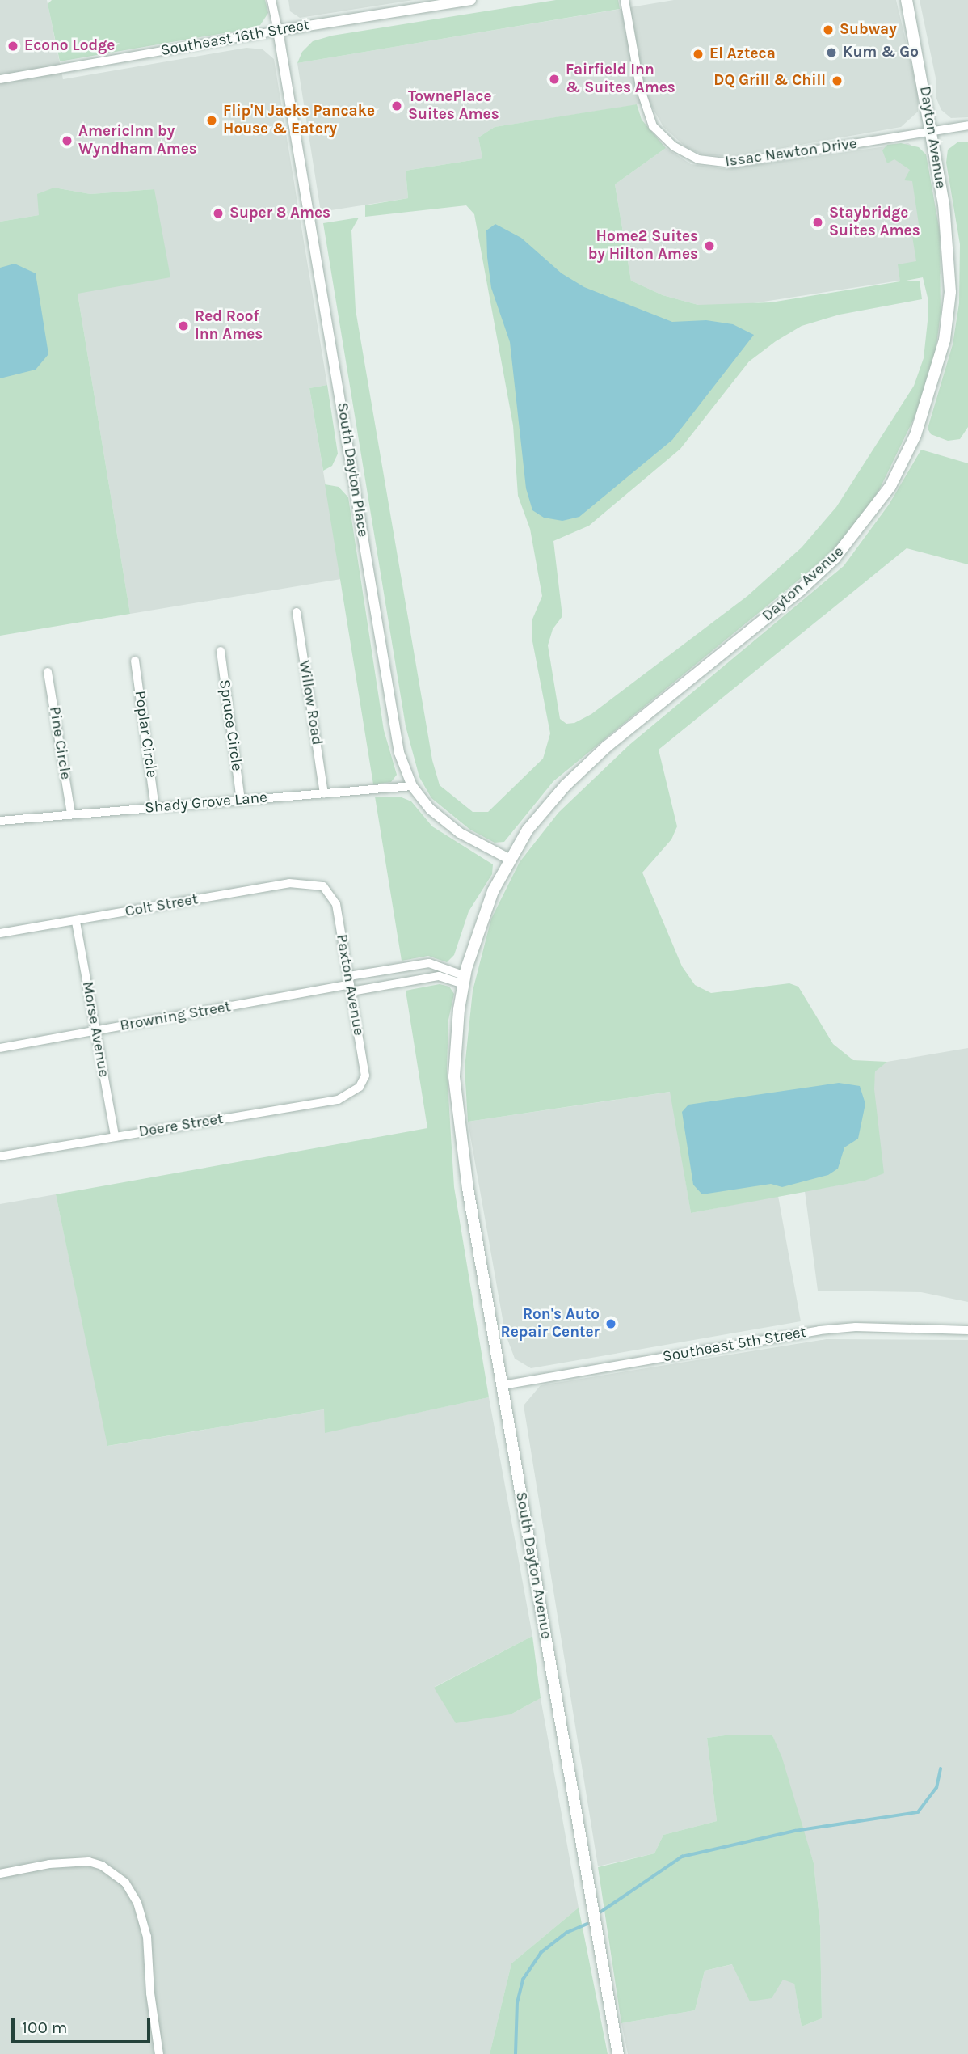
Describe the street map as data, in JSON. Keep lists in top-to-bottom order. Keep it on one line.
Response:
{"streets":{"main road":["Dayton Avenue","South Dayton Avenue"],"street":["Southeast 16th Street","Issac Newton Drive","South Dayton Place","Willow Road","Spruce Circle","Poplar Circle","Pine Circle","Shady Grove Lane","Colt Street","Paxton Avenue","Browning Street","Morse Avenue","Deere Street","Southeast 5th Street"]},"crossings":[["Southeast 16th Street","South Dayton Place"],["Dayton Avenue","Issac Newton Drive"],["Dayton Avenue","South Dayton Place"],["Dayton Avenue","Browning Street"],["Dayton Avenue","South Dayton Avenue"],["South Dayton Place","Shady Grove Lane"],["Willow Road","Shady Grove Lane"],["Spruce Circle","Shady Grove Lane"],["Poplar Circle","Shady Grove Lane"],["Pine Circle","Shady Grove Lane"],["Colt Street","Paxton Avenue"],["Colt Street","Morse Avenue"],["Paxton Avenue","Browning Street"],["Paxton Avenue","Deere Street"],["Browning Street","Morse Avenue"],["Morse Avenue","Deere Street"],["Southeast 5th Street","South Dayton Avenue"]],"places":["Subway","Econo Lodge","Kum & Go","El Azteca","Fairfield Inn & Suites Ames","DQ Grill & Chill","TownePlace Suites Ames","Flip'N Jacks Pancake House & Eatery","AmericInn by Wyndham Ames","Super 8 Ames","Staybridge Suites Ames","Home2 Suites by Hilton Ames","Red Roof Inn Ames","Ron's Auto Repair Center"],"scale_bar":"100 m"}
